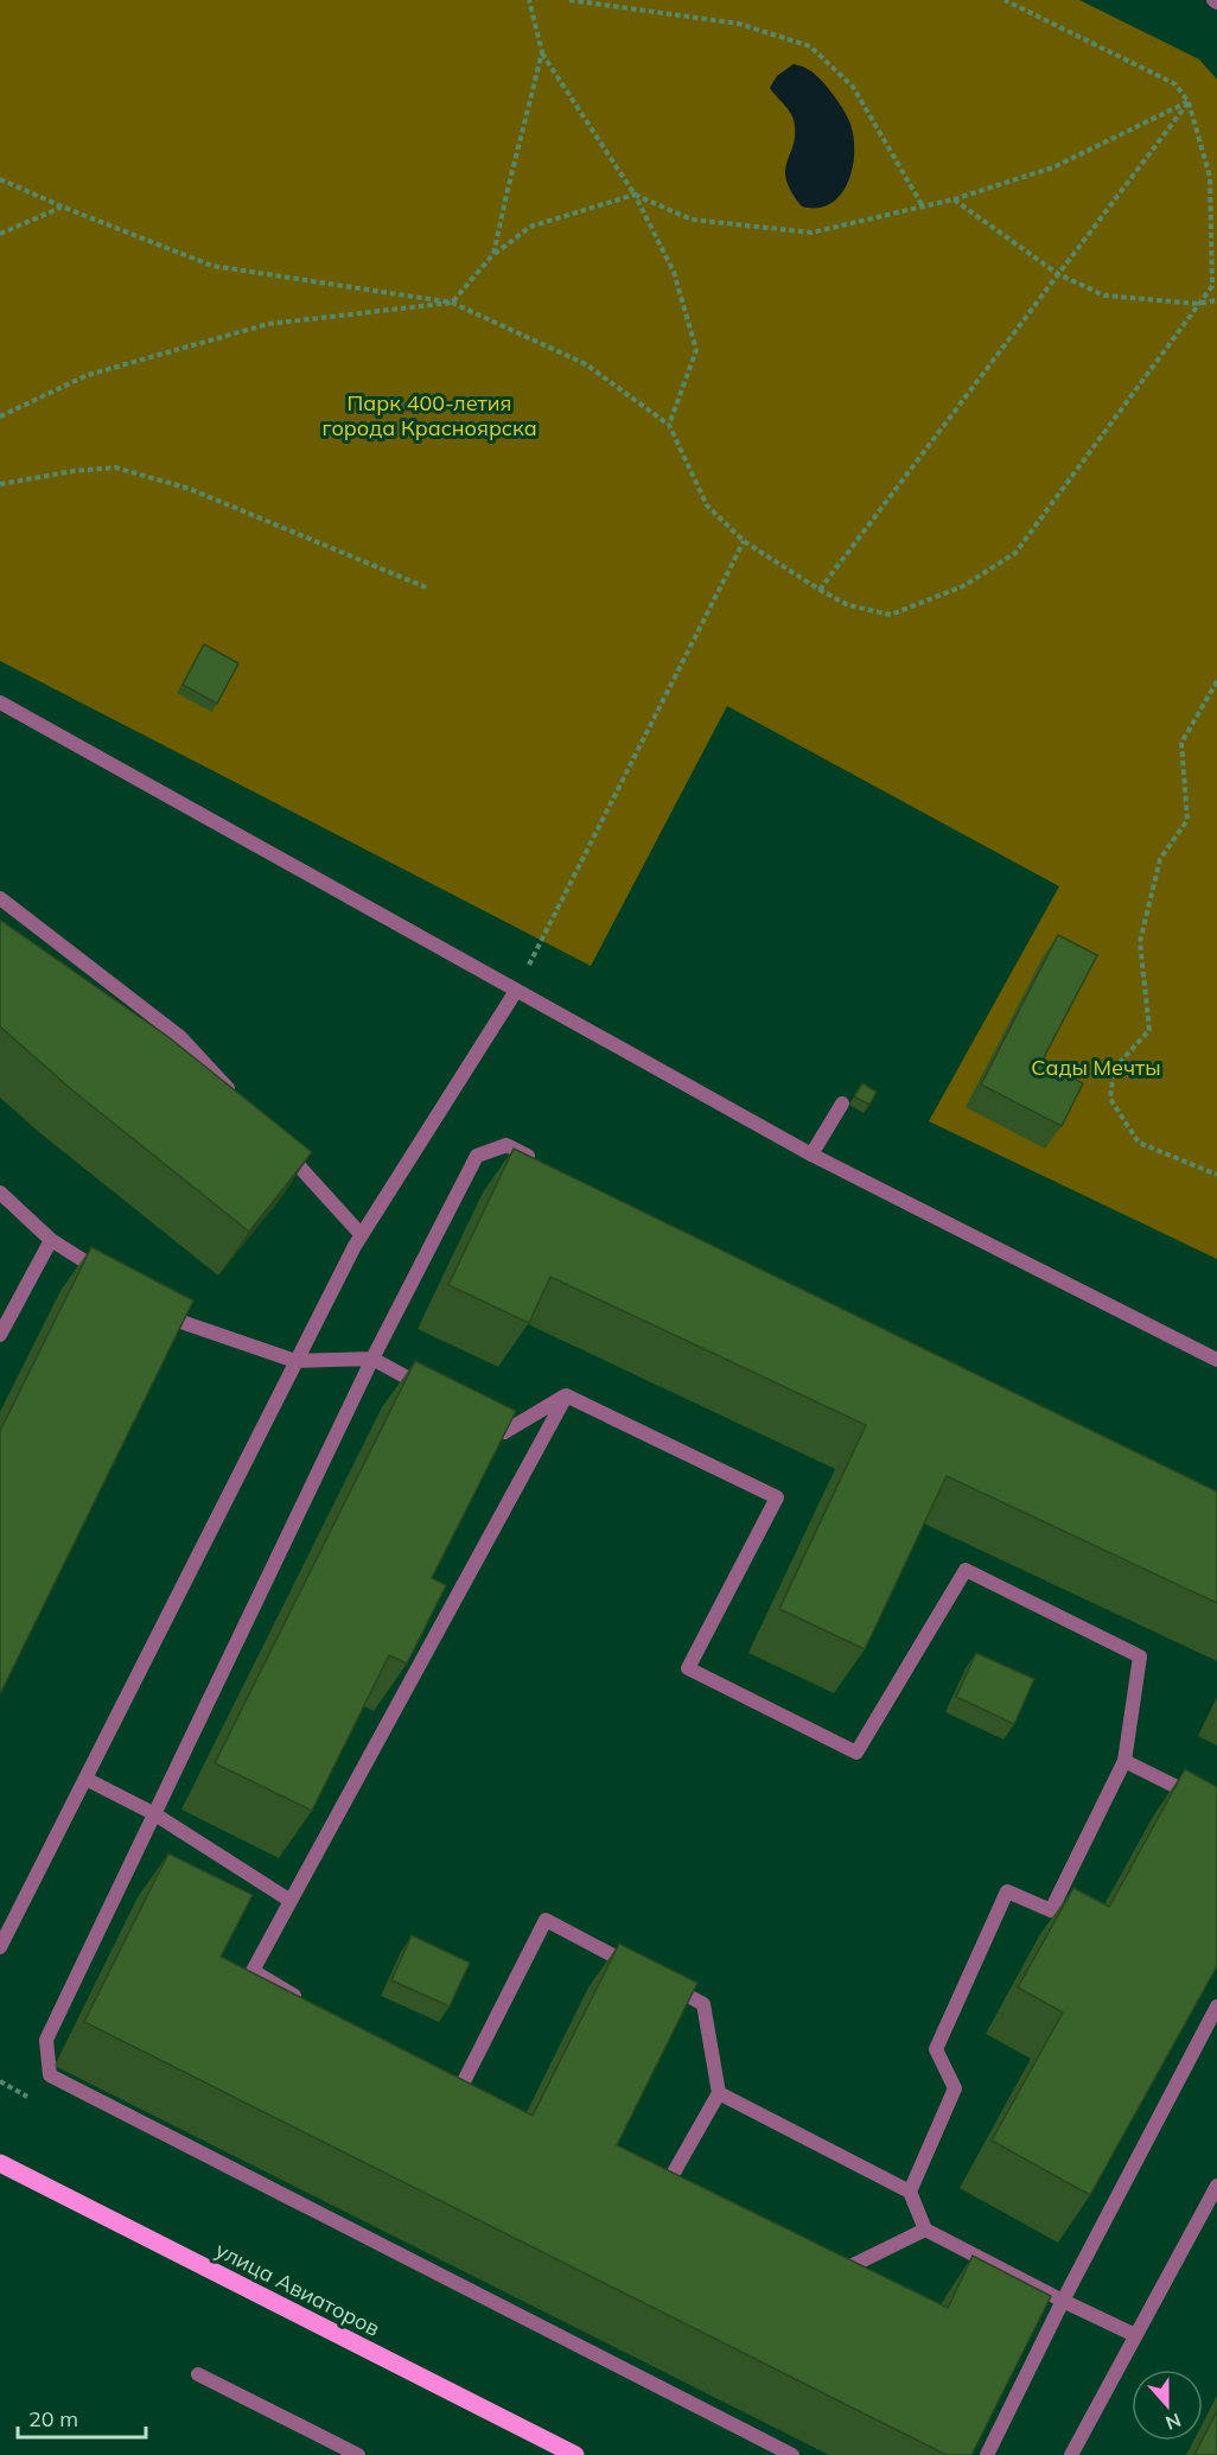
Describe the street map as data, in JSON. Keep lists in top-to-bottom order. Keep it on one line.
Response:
{"streets":{"main road":["улица Авиаторов"]},"parks":["Парк 400-летия города Красноярска","Сады Мечты"],"scale_bar":"20 m","north":"bottom"}
